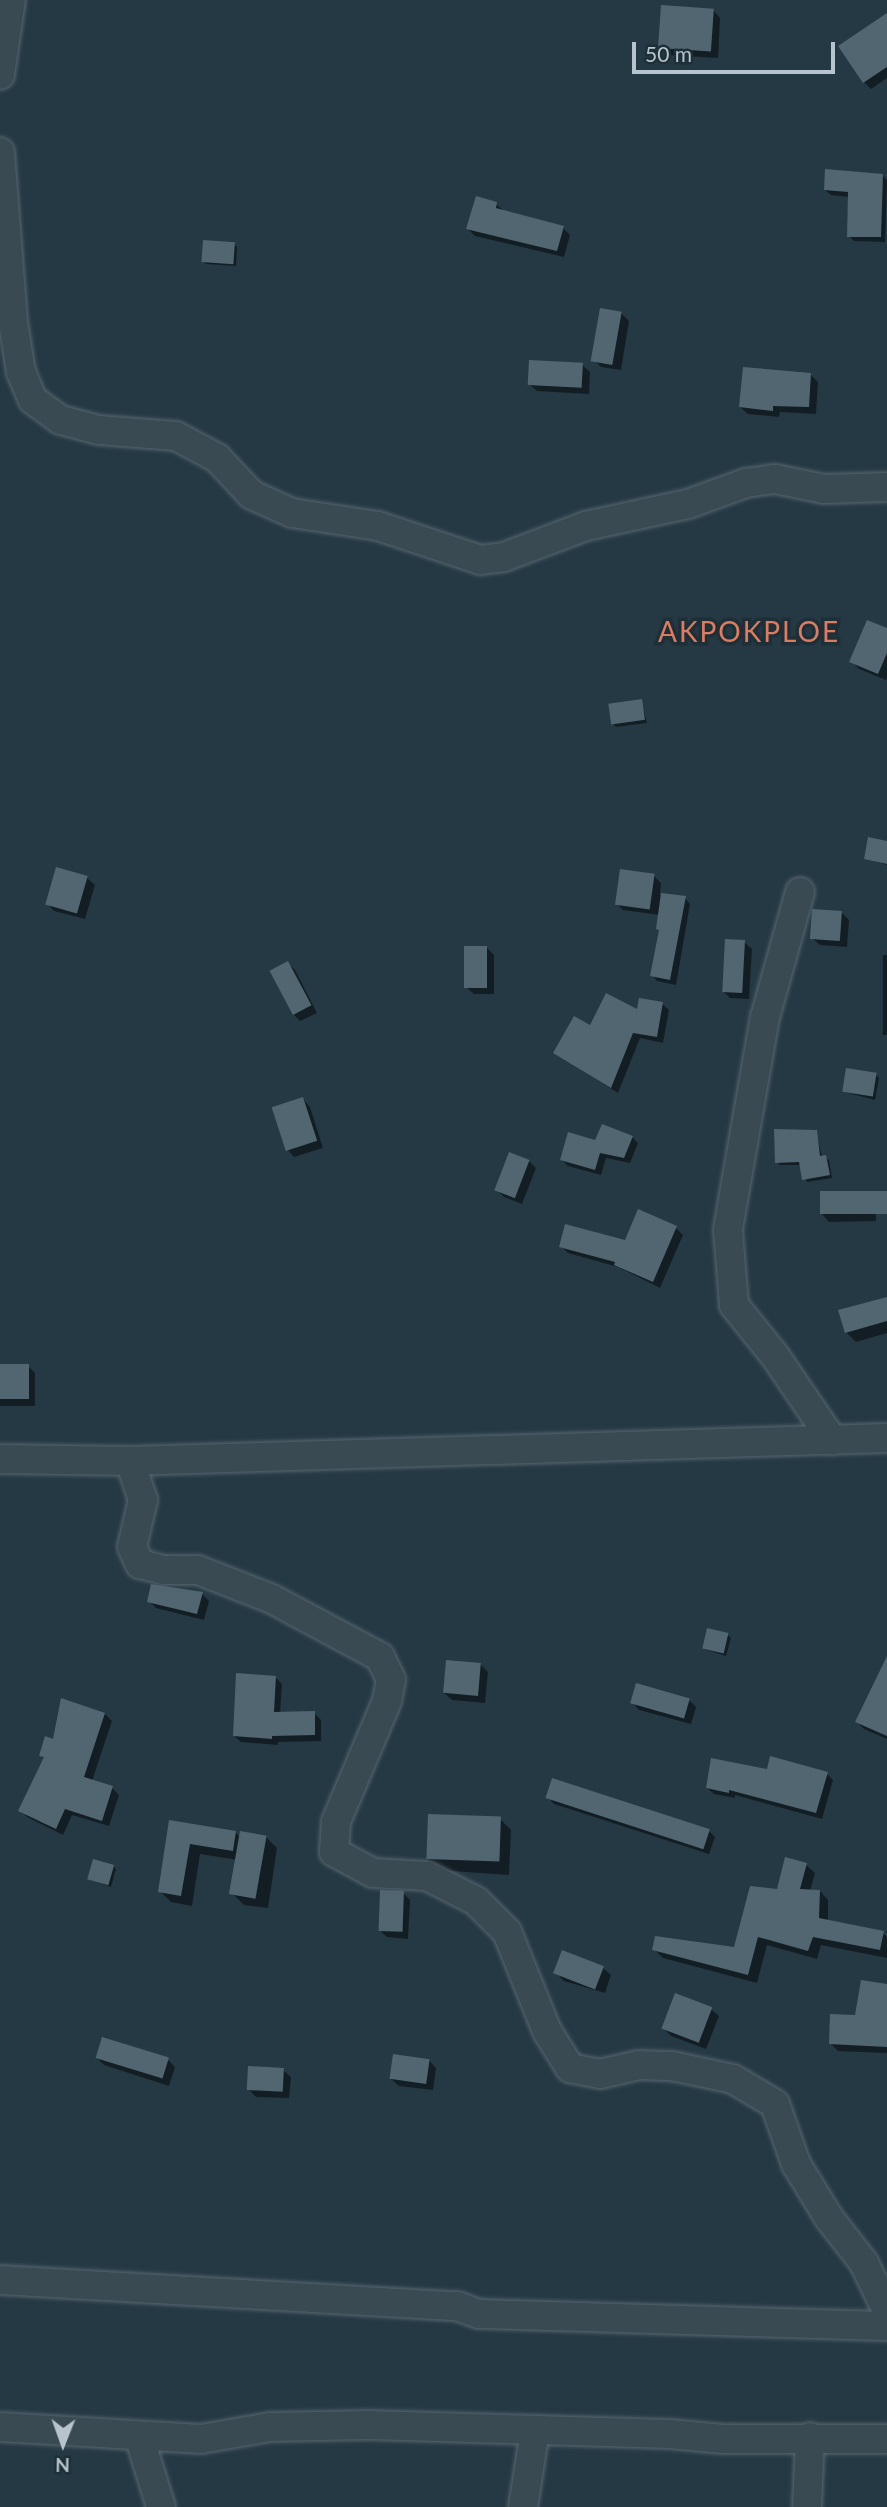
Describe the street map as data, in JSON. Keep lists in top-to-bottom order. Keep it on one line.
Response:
{"districts":["AKPOKPLOE"],"scale_bar":"50 m","north":"bottom"}
